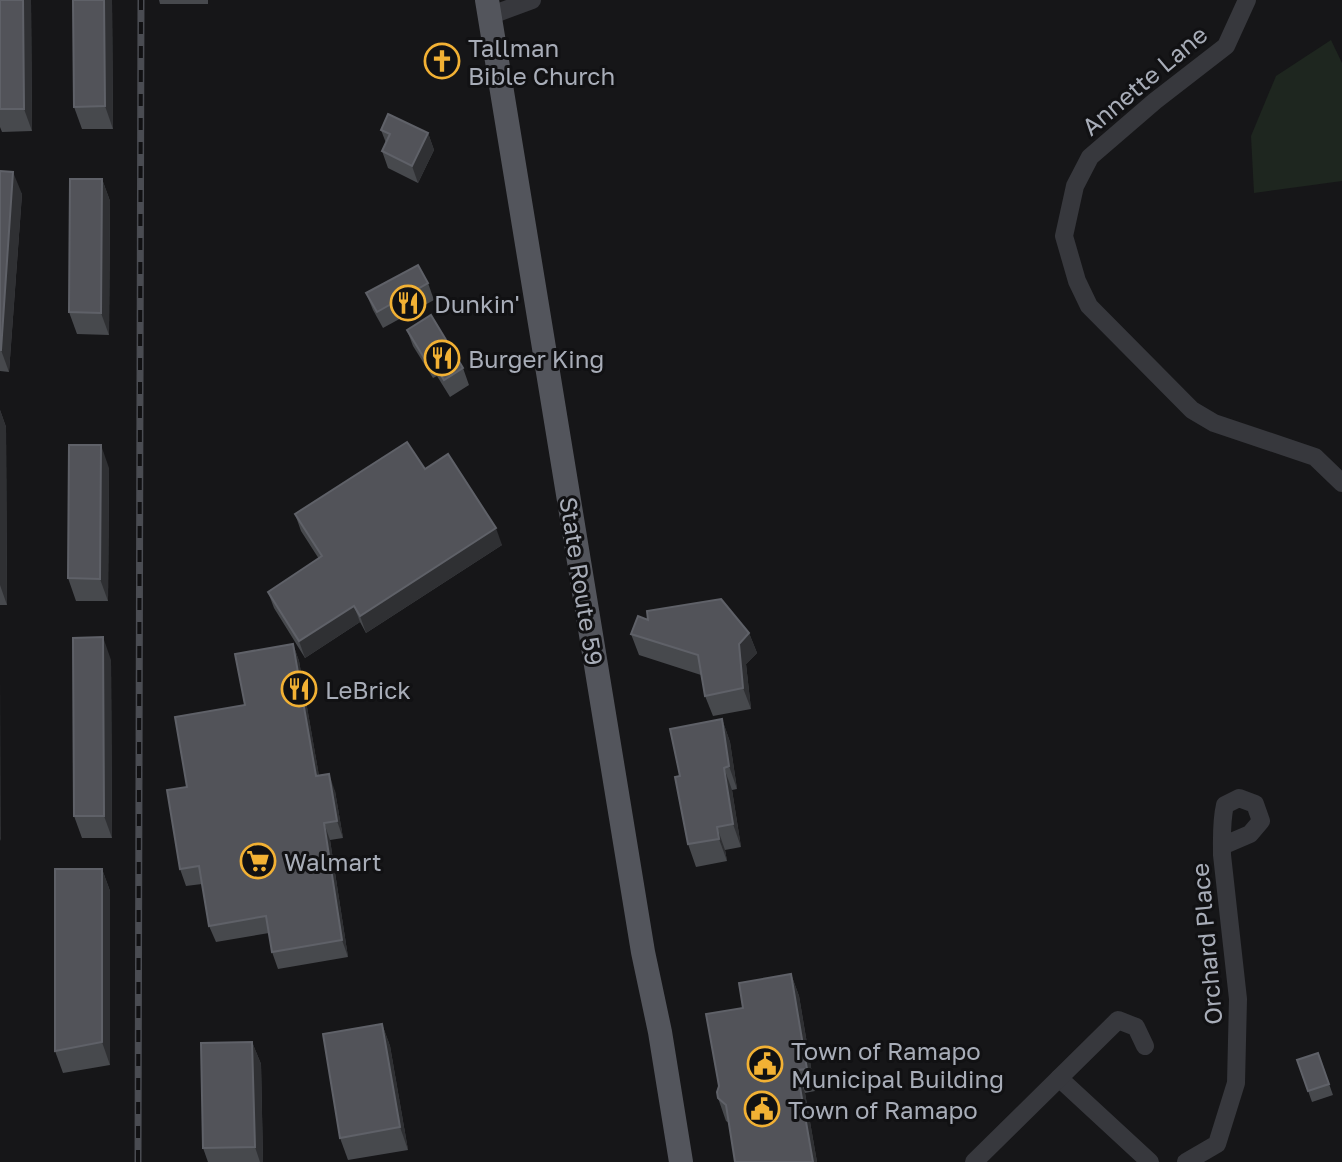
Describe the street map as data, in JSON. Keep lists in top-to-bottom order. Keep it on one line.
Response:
{"streets":{"main road":["State Route 59"],"street":["Annette Lane","Orchard Place"]},"places":{"church":["Tallman Bible Church"],"restaurant":["Dunkin'","Burger King","LeBrick"],"supermarket":["Walmart"],"public building":["Town of Ramapo Municipal Building","Town of Ramapo"]}}
